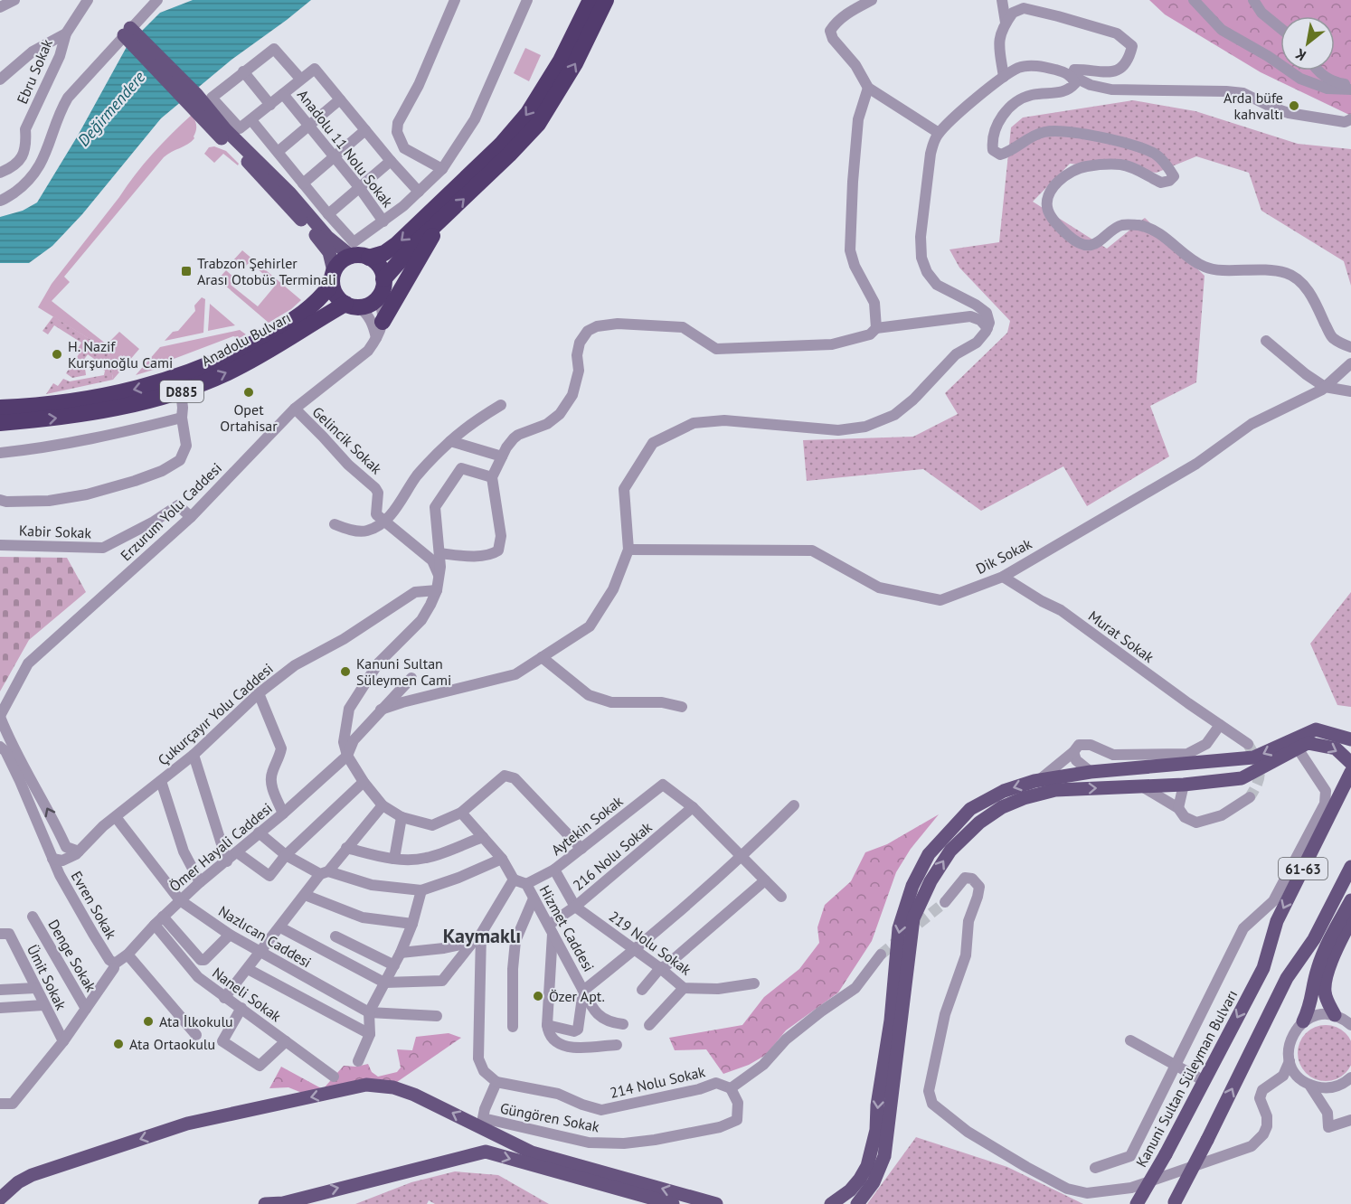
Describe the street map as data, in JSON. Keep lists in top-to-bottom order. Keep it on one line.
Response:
{"streets":{"highway":["Anadolu Bulvarı","D885"],"main road":["61-63","Kanuni Sultan Süleyman Bulvarı"],"street":["Ebru Sokak","Anadolu 11 Nolu Sokak","Gelincik Sokak","Erzurum Yolu Caddesi","Kabir Sokak","Dik Sokak","Murat Sokak","Çukurçayır Yolu Caddesi","Aytekin Sokak","Ömer Hayali Caddesi","216 Nolu Sokak","Evren Sokak","Hizmet Caddesi","Nazlıcan Caddesi","219 Nolu Sokak","Denge Sokak","Ümit Sokak","Naneli Sokak","214 Nolu Sokak","Güngören Sokak"]},"crossings":[["Gelincik Sokak","Erzurum Yolu Caddesi"],["Erzurum Yolu Caddesi","Kabir Sokak"],["Dik Sokak","Murat Sokak"],["Çukurçayır Yolu Caddesi","Evren Sokak"],["Çukurçayır Yolu Caddesi","Nazlıcan Caddesi"],["Aytekin Sokak","216 Nolu Sokak"],["Aytekin Sokak","Hizmet Caddesi"],["Aytekin Sokak","219 Nolu Sokak"],["Ömer Hayali Caddesi","Evren Sokak"],["Ömer Hayali Caddesi","Nazlıcan Caddesi"],["Ömer Hayali Caddesi","Denge Sokak"],["Ömer Hayali Caddesi","Ümit Sokak"],["Ömer Hayali Caddesi","Naneli Sokak"],["216 Nolu Sokak","Hizmet Caddesi"],["216 Nolu Sokak","219 Nolu Sokak"],["214 Nolu Sokak","Güngören Sokak"]],"districts":["Kaymaklı"],"water":["Değirmendere"],"places":{"other":["Arda büfe kahvaltı","H. Nazif Kurşunoğlu Cami","Opet Ortahisar","Kanuni Sultan Süleymen Cami","Özer Apt.","Ata İlkokulu","Ata Ortaokulu"],"transit":["Trabzon Şehirler Arası Otobüs Terminali"]},"north":"bottom left"}
